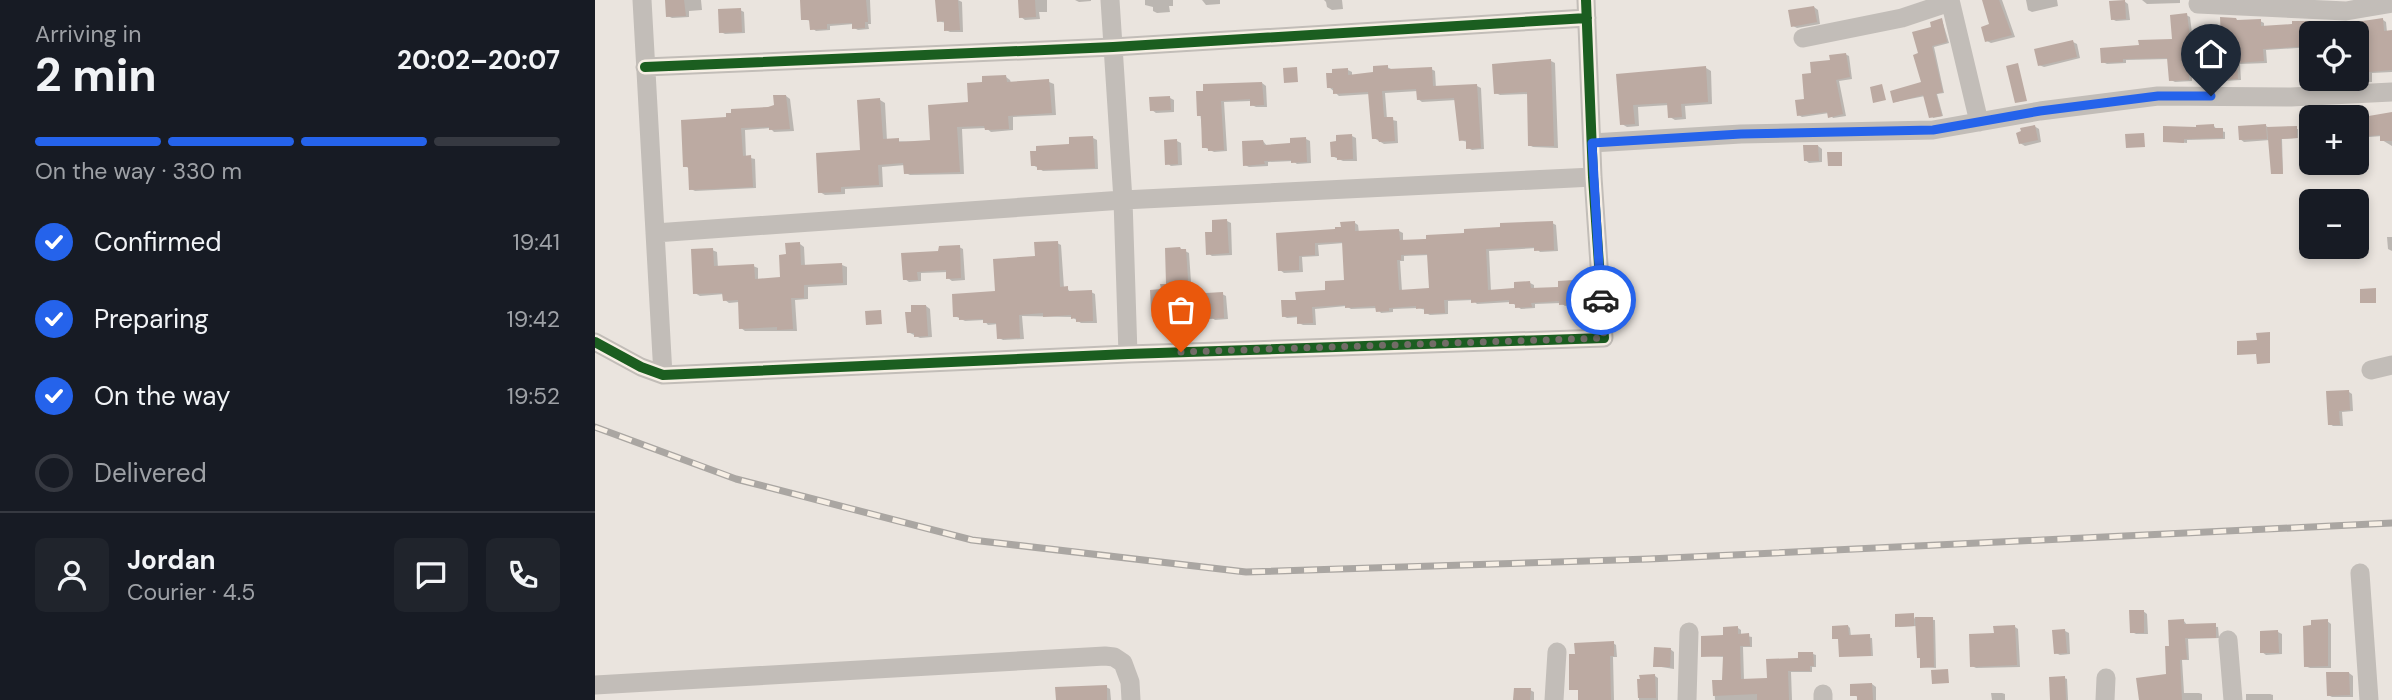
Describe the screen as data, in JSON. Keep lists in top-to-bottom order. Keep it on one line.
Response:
{"page":{"heading":["2 min","Arriving in","20:02–20:07"],"panel":["Jordan","Courier · 4.5"],"map_buttons":["+","−"],"bar":"On the way · 330 m","list":[["Confirmed","19:41"],["Preparing","19:42"],["On the way","19:52"],"Delivered"]}}
